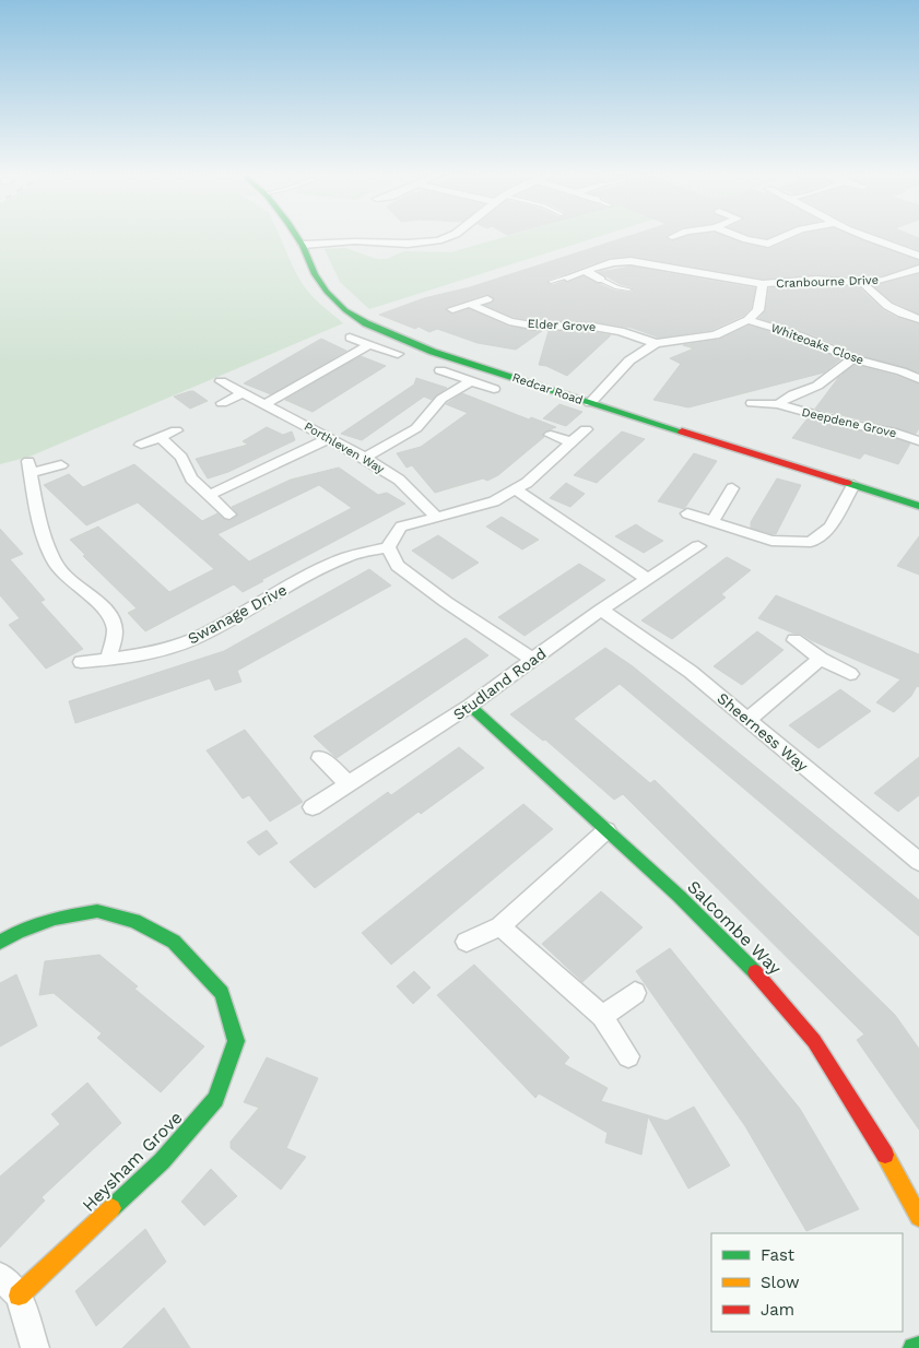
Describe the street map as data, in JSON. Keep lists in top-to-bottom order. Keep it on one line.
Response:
{"streets":{"street":["Cranbourne Drive","Elder Grove","Whiteoaks Close","Redcar Road","Deepdene Grove","Porthleven Way","Swanage Drive","Studland Road","Sheerness Way","Salcombe Way","Heysham Grove"]},"crossings":[["Cranbourne Drive","Whiteoaks Close"],["Whiteoaks Close","Deepdene Grove"],["Studland Road","Sheerness Way"],["Studland Road","Salcombe Way"]],"legend":["Fast","Slow","Jam"]}
